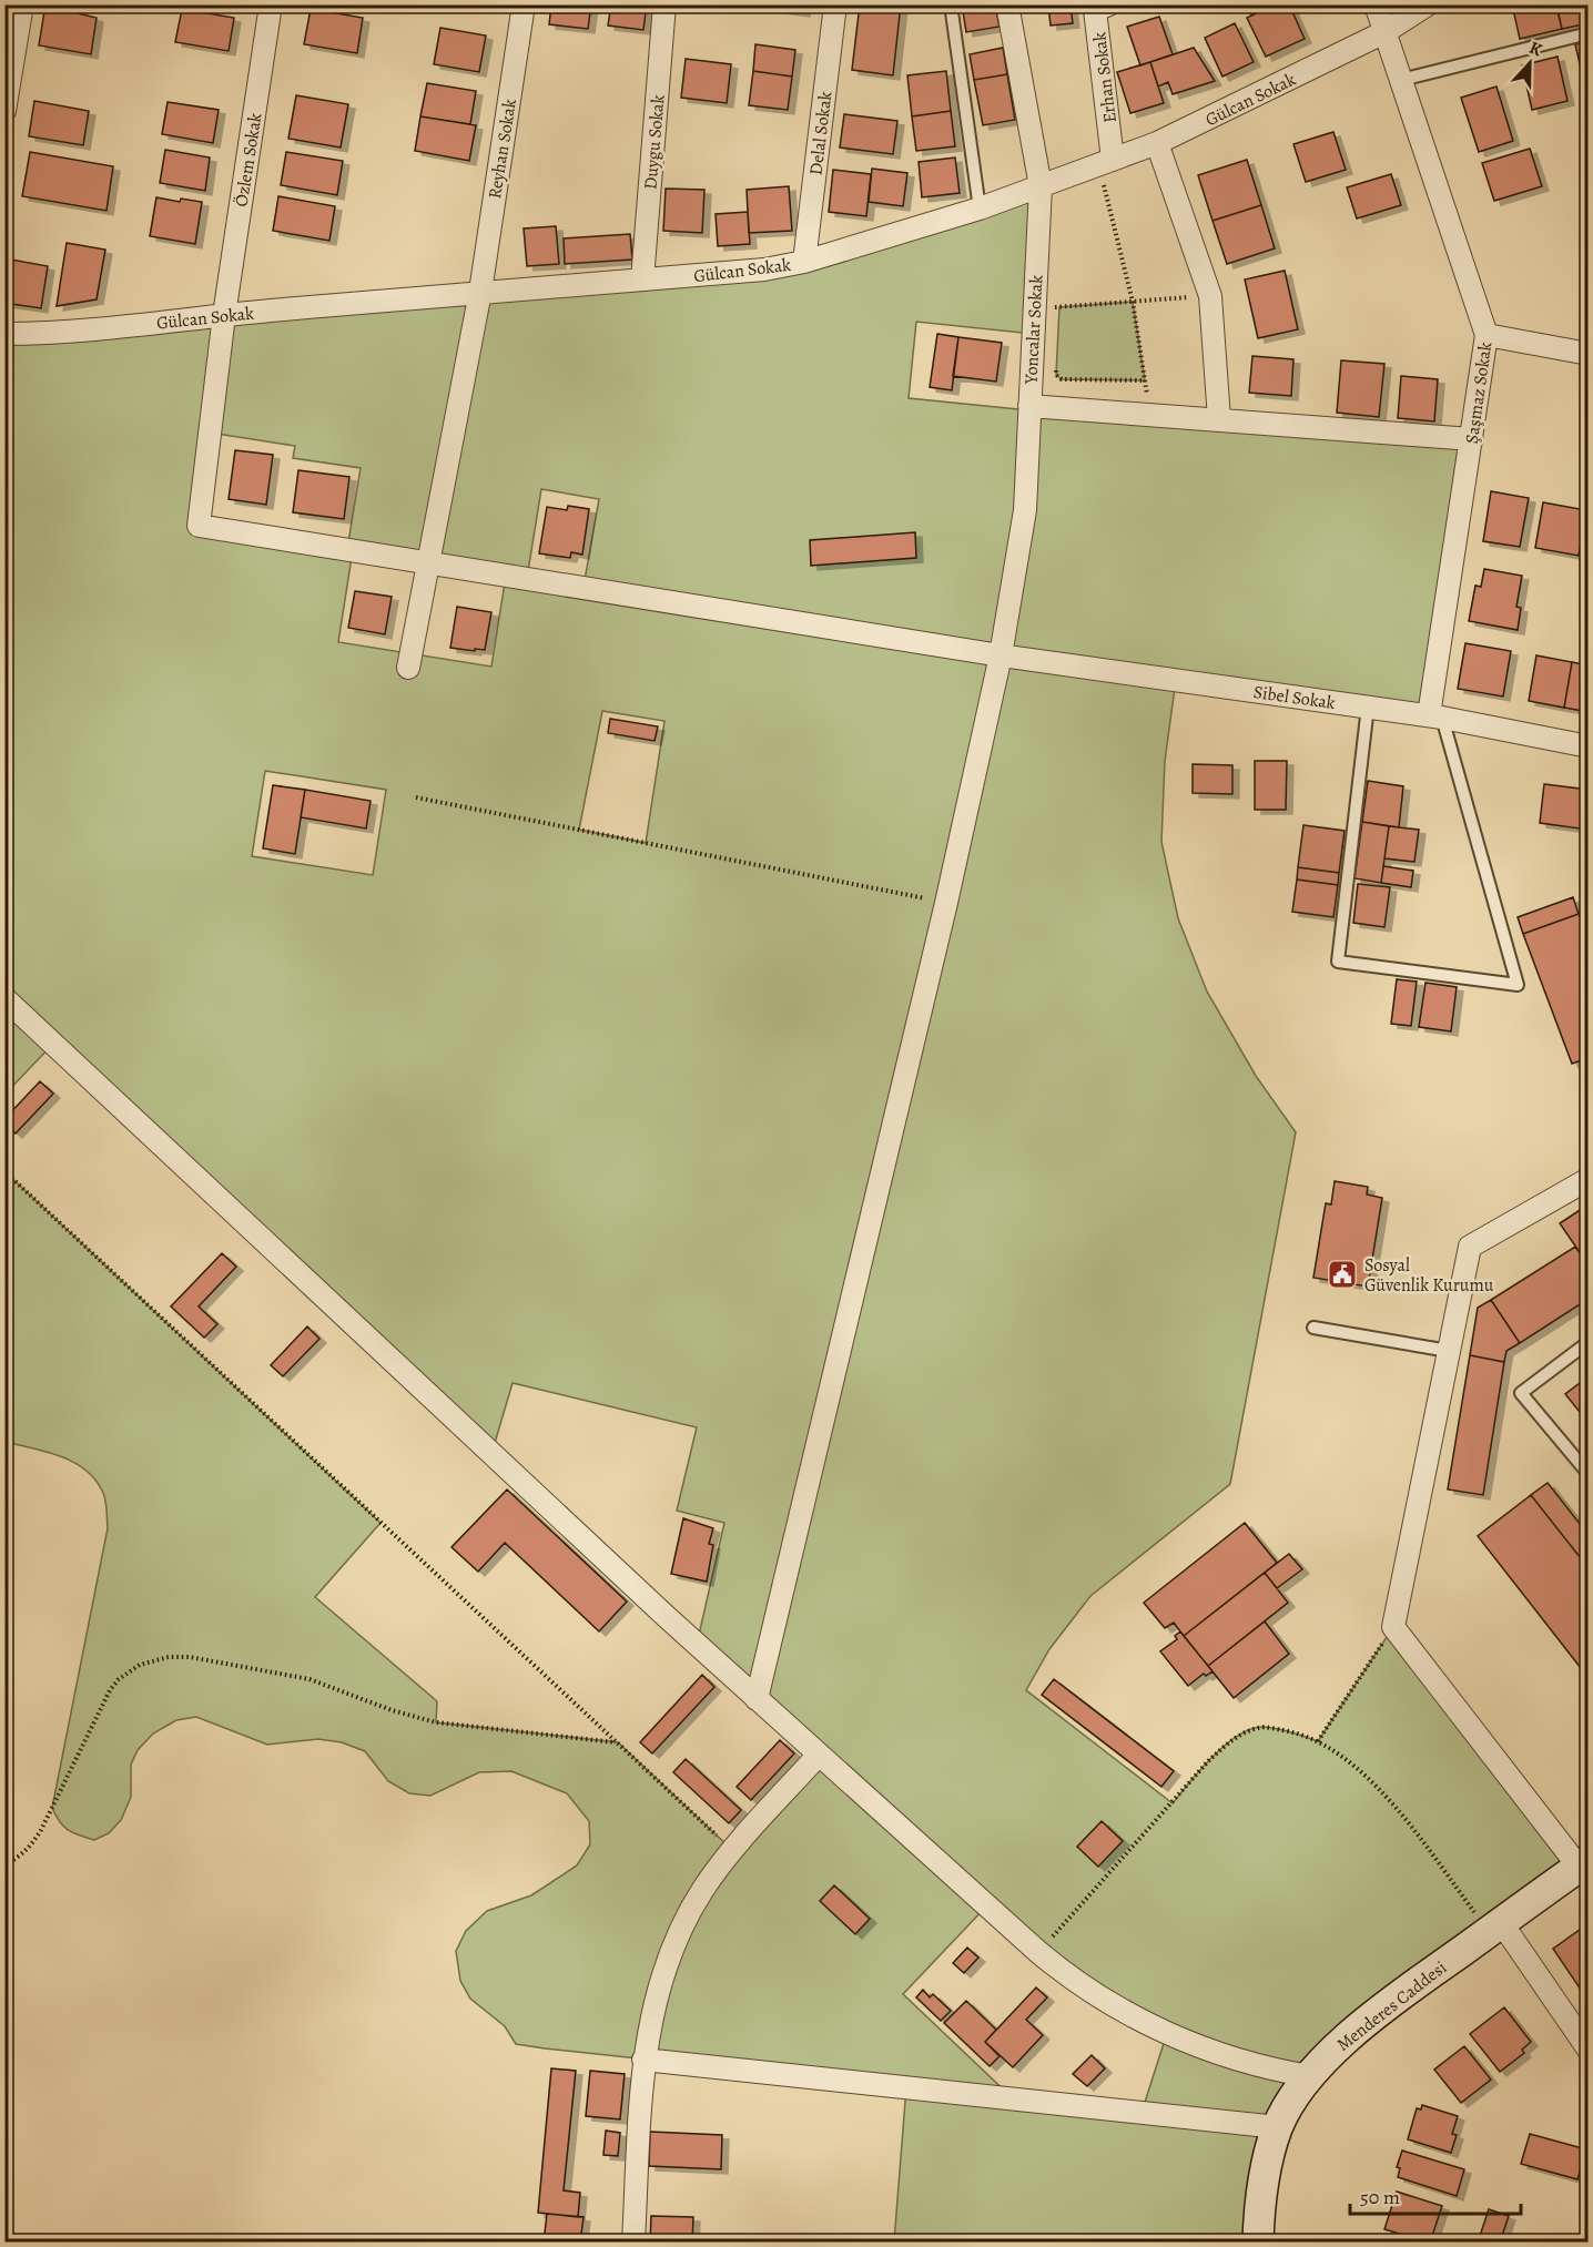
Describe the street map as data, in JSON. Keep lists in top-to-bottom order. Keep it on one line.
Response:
{"streets":{"street":["Erhan Sokak","Gülcan Sokak","Delal Sokak","Duygu Sokak","Reyhan Sokak","Özlem Sokak","Yoncalar Sokak","Şaşmaz Sokak","Sibel Sokak","Menderes Caddesi"]},"crossings":[["Erhan Sokak","Gülcan Sokak"],["Gülcan Sokak","Delal Sokak"],["Gülcan Sokak","Duygu Sokak"],["Gülcan Sokak","Reyhan Sokak"],["Gülcan Sokak","Özlem Sokak"],["Gülcan Sokak","Yoncalar Sokak"],["Gülcan Sokak","Şaşmaz Sokak"],["Reyhan Sokak","Özlem Sokak"],["Reyhan Sokak","Sibel Sokak"],["Özlem Sokak","Sibel Sokak"],["Yoncalar Sokak","Sibel Sokak"],["Şaşmaz Sokak","Sibel Sokak"]],"places":{"public building":["Sosyal Güvenlik Kurumu"]},"scale_bar":"50 m","north":"top"}
